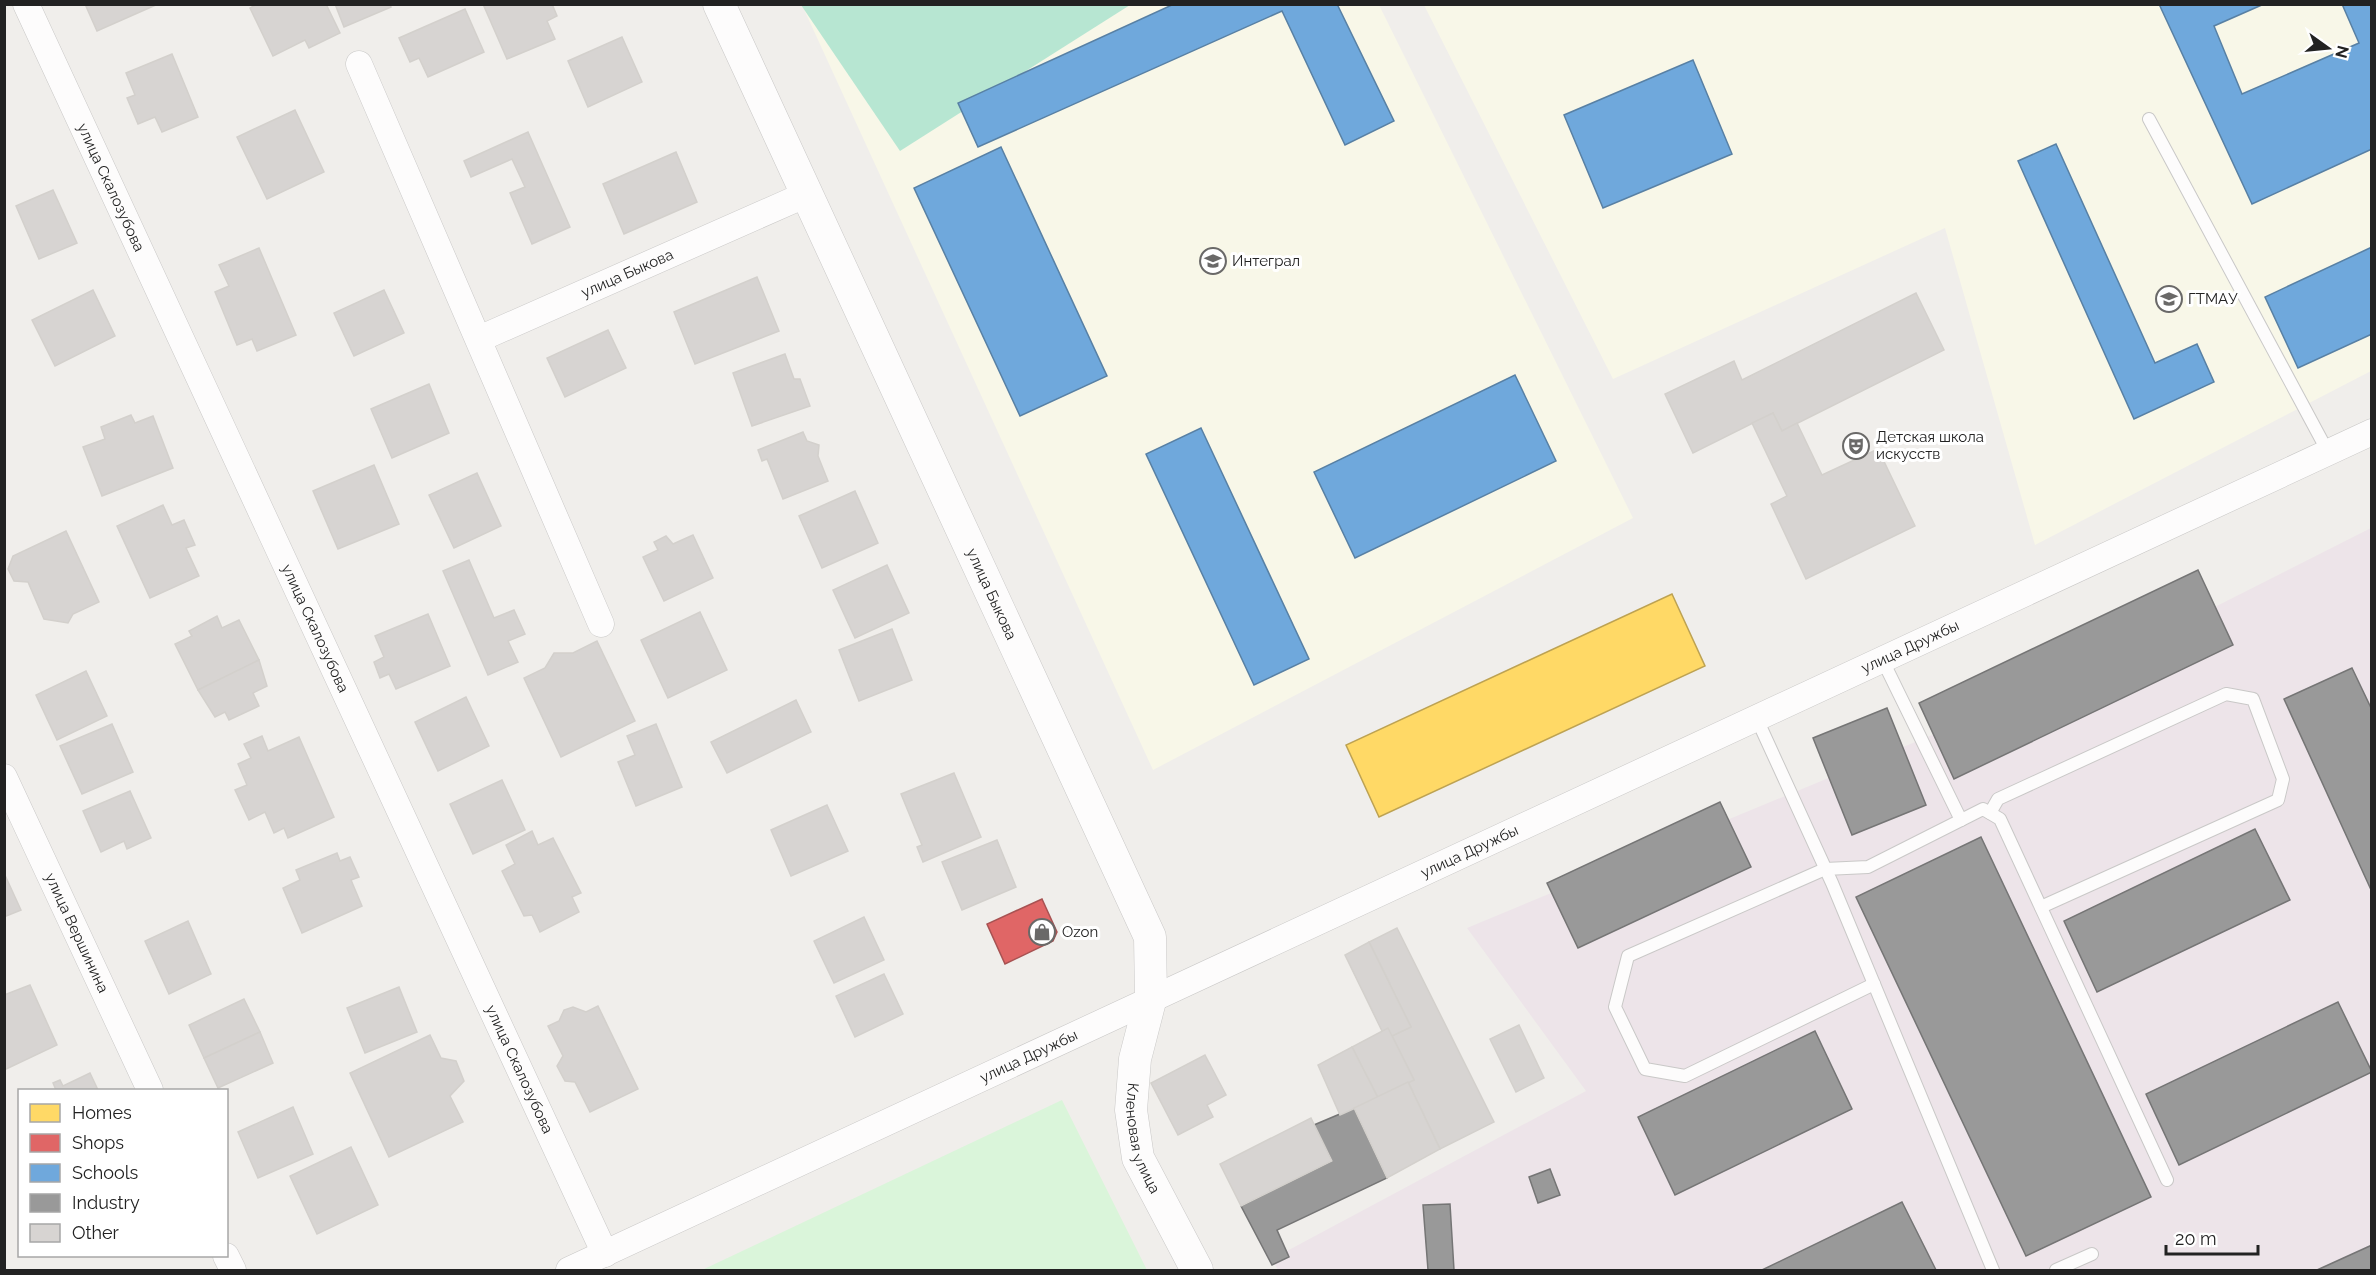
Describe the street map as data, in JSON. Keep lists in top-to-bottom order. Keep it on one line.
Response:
{"streets":{"street":["улица Скалозубова","улица Быкова","улица Дружбы","улица Вершинина","Кленовая улица"]},"crossings":[["улица Скалозубова","улица Дружбы"],["улица Быкова","улица Дружбы"],["улица Быкова","Кленовая улица"],["улица Дружбы","Кленовая улица"]],"places":{"school or university":["Интеграл","ГТМАУ"],"theatre":["Детская школа искусств"],"shop":["Ozon"]},"legend":["Homes","Shops","Schools","Industry","Other"],"scale_bar":"20 m","north":"right"}
